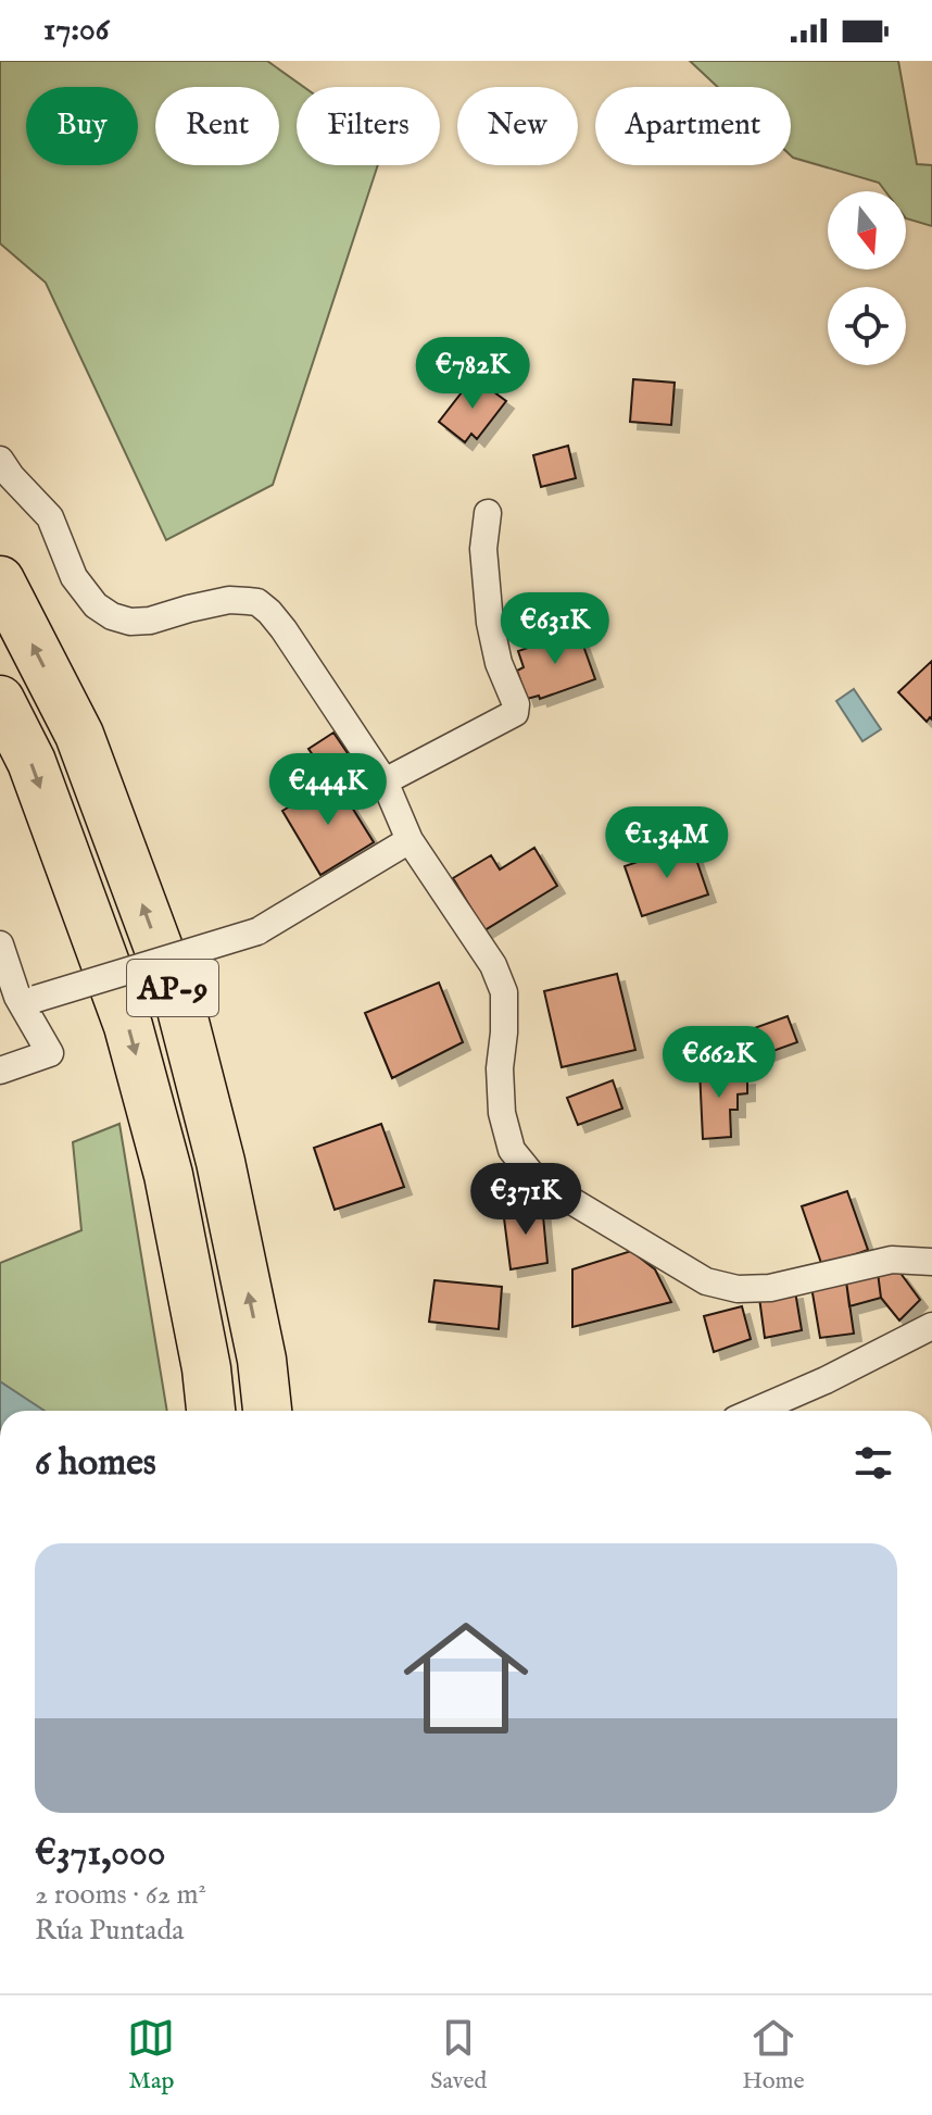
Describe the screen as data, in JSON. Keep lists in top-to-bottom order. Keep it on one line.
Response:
{"streets":{"highway":["AP-9"]},"north":"bottom","page":{"status":"17:06","chip":["Buy","Rent","Filters","New","Apartment"],"price":["€782K","€631K","€444K","€1.34M","€662K","€371K"],"heading":"6 homes","list":[{"name":"€371,000","note":"2 rooms · 62 m² · Rúa Puntada"}],"tabs":["Map","Saved","Home"]}}
